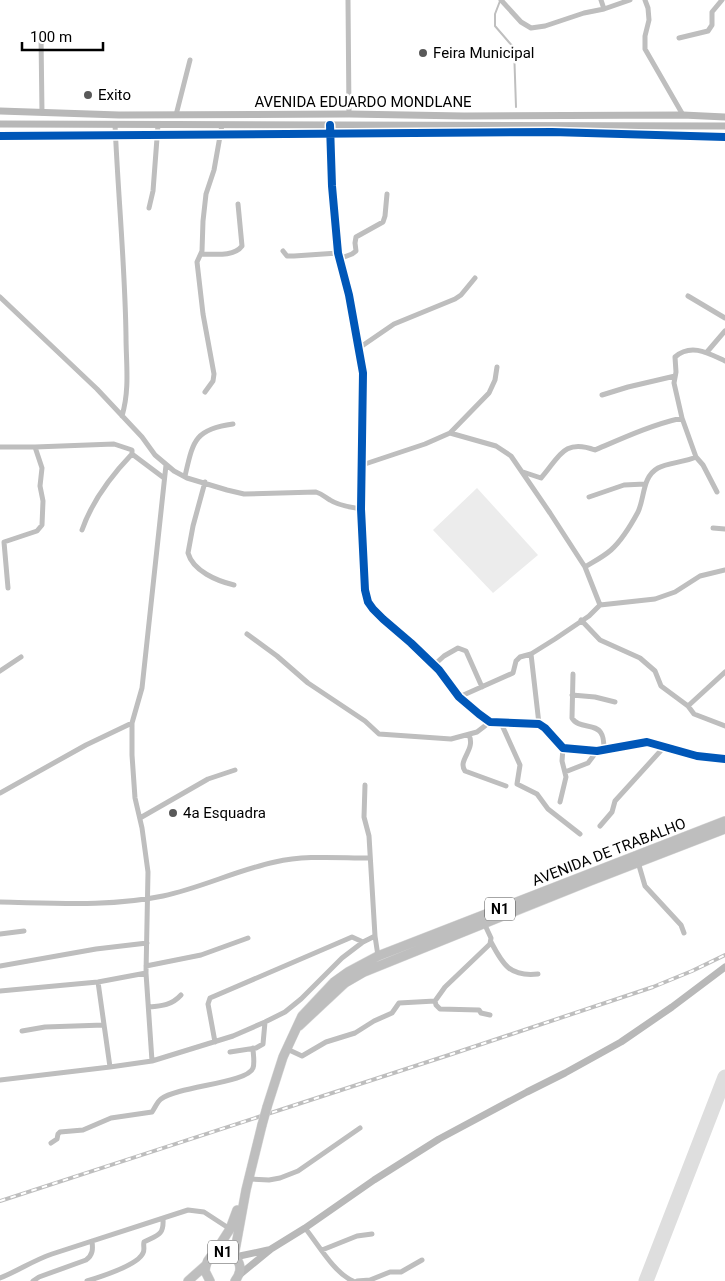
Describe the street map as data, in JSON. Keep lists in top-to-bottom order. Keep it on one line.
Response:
{"streets":{"highway":["AVENIDA DE TRABALHO","N1"],"main road":["AVENIDA EDUARDO MONDLANE"]},"crossings":[["AVENIDA DE TRABALHO","N1"]],"places":["Feira Municipal","Exito","4a Esquadra"],"scale_bar":"100 m"}
